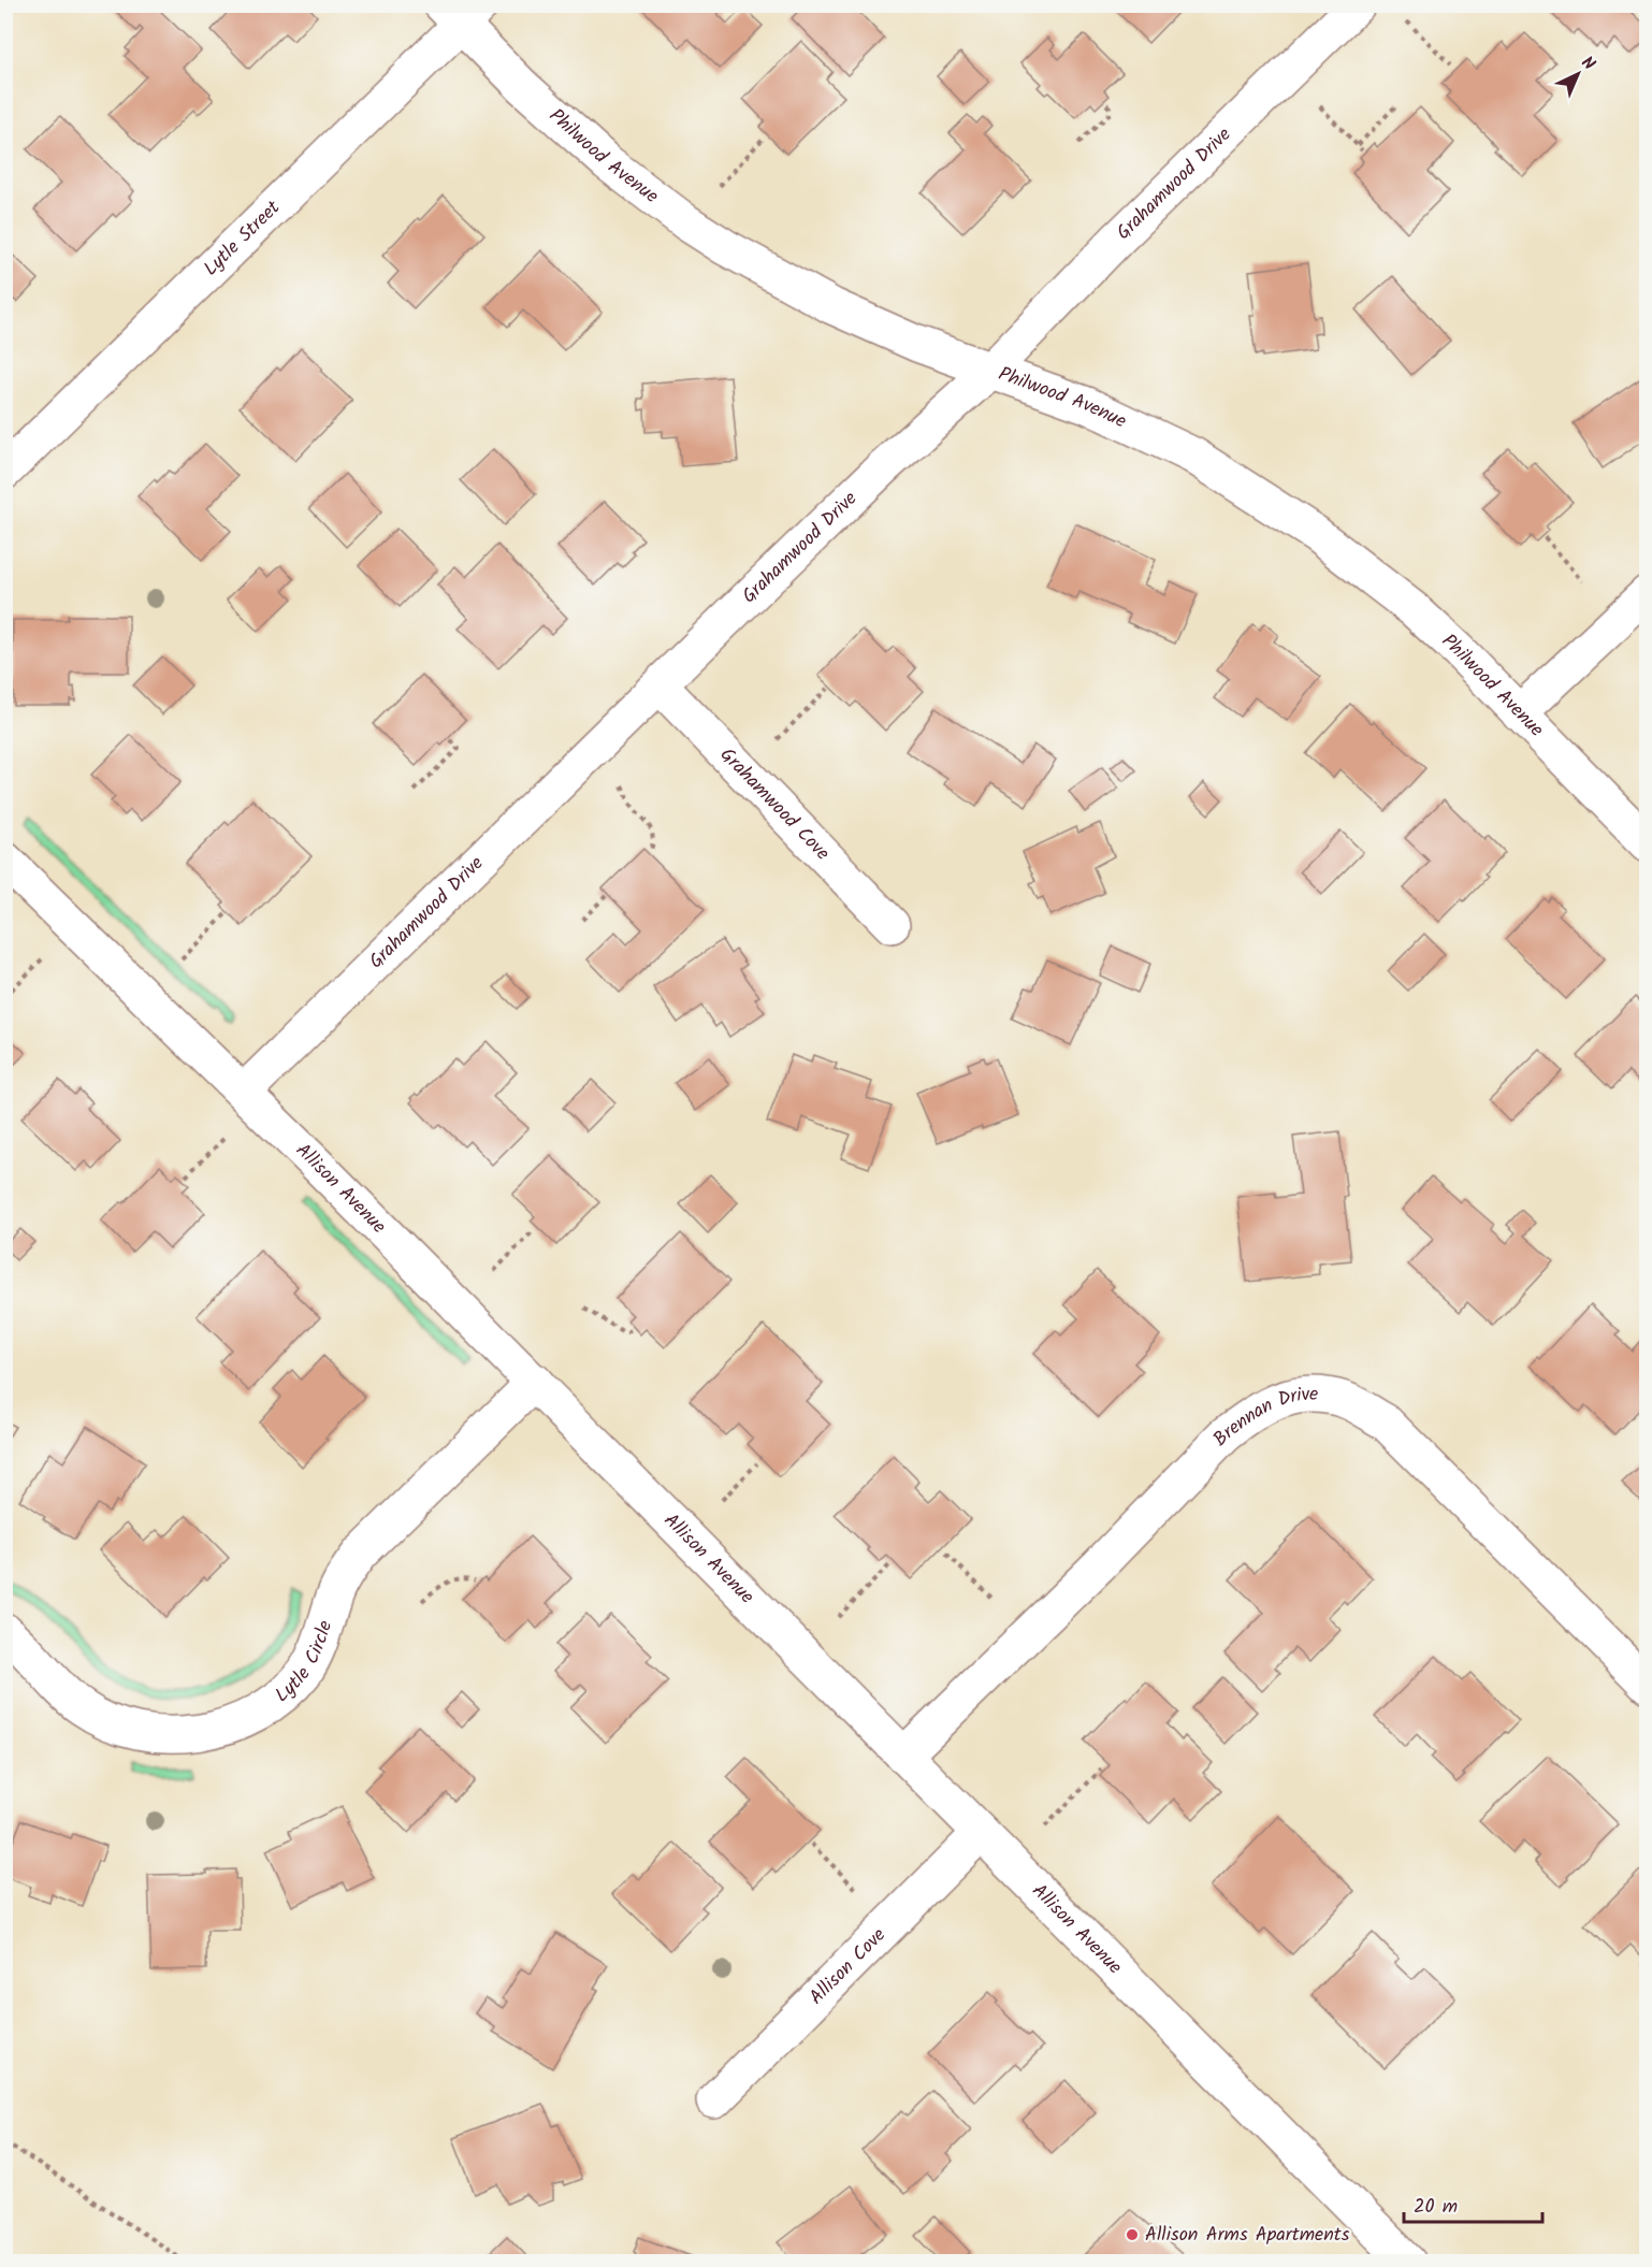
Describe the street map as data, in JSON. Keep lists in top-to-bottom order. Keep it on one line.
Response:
{"streets":{"street":["Philwood Avenue","Grahamwood Drive","Lytle Street","Grahamwood Cove","Allison Avenue","Brennan Drive","Lytle Circle","Allison Cove"]},"crossings":[["Philwood Avenue","Grahamwood Drive"],["Philwood Avenue","Lytle Street"],["Grahamwood Drive","Grahamwood Cove"],["Grahamwood Drive","Allison Avenue"],["Allison Avenue","Brennan Drive"],["Allison Avenue","Lytle Circle"],["Allison Avenue","Allison Cove"]],"places":["Allison Arms Apartments"],"scale_bar":"20 m","north":"top right"}
